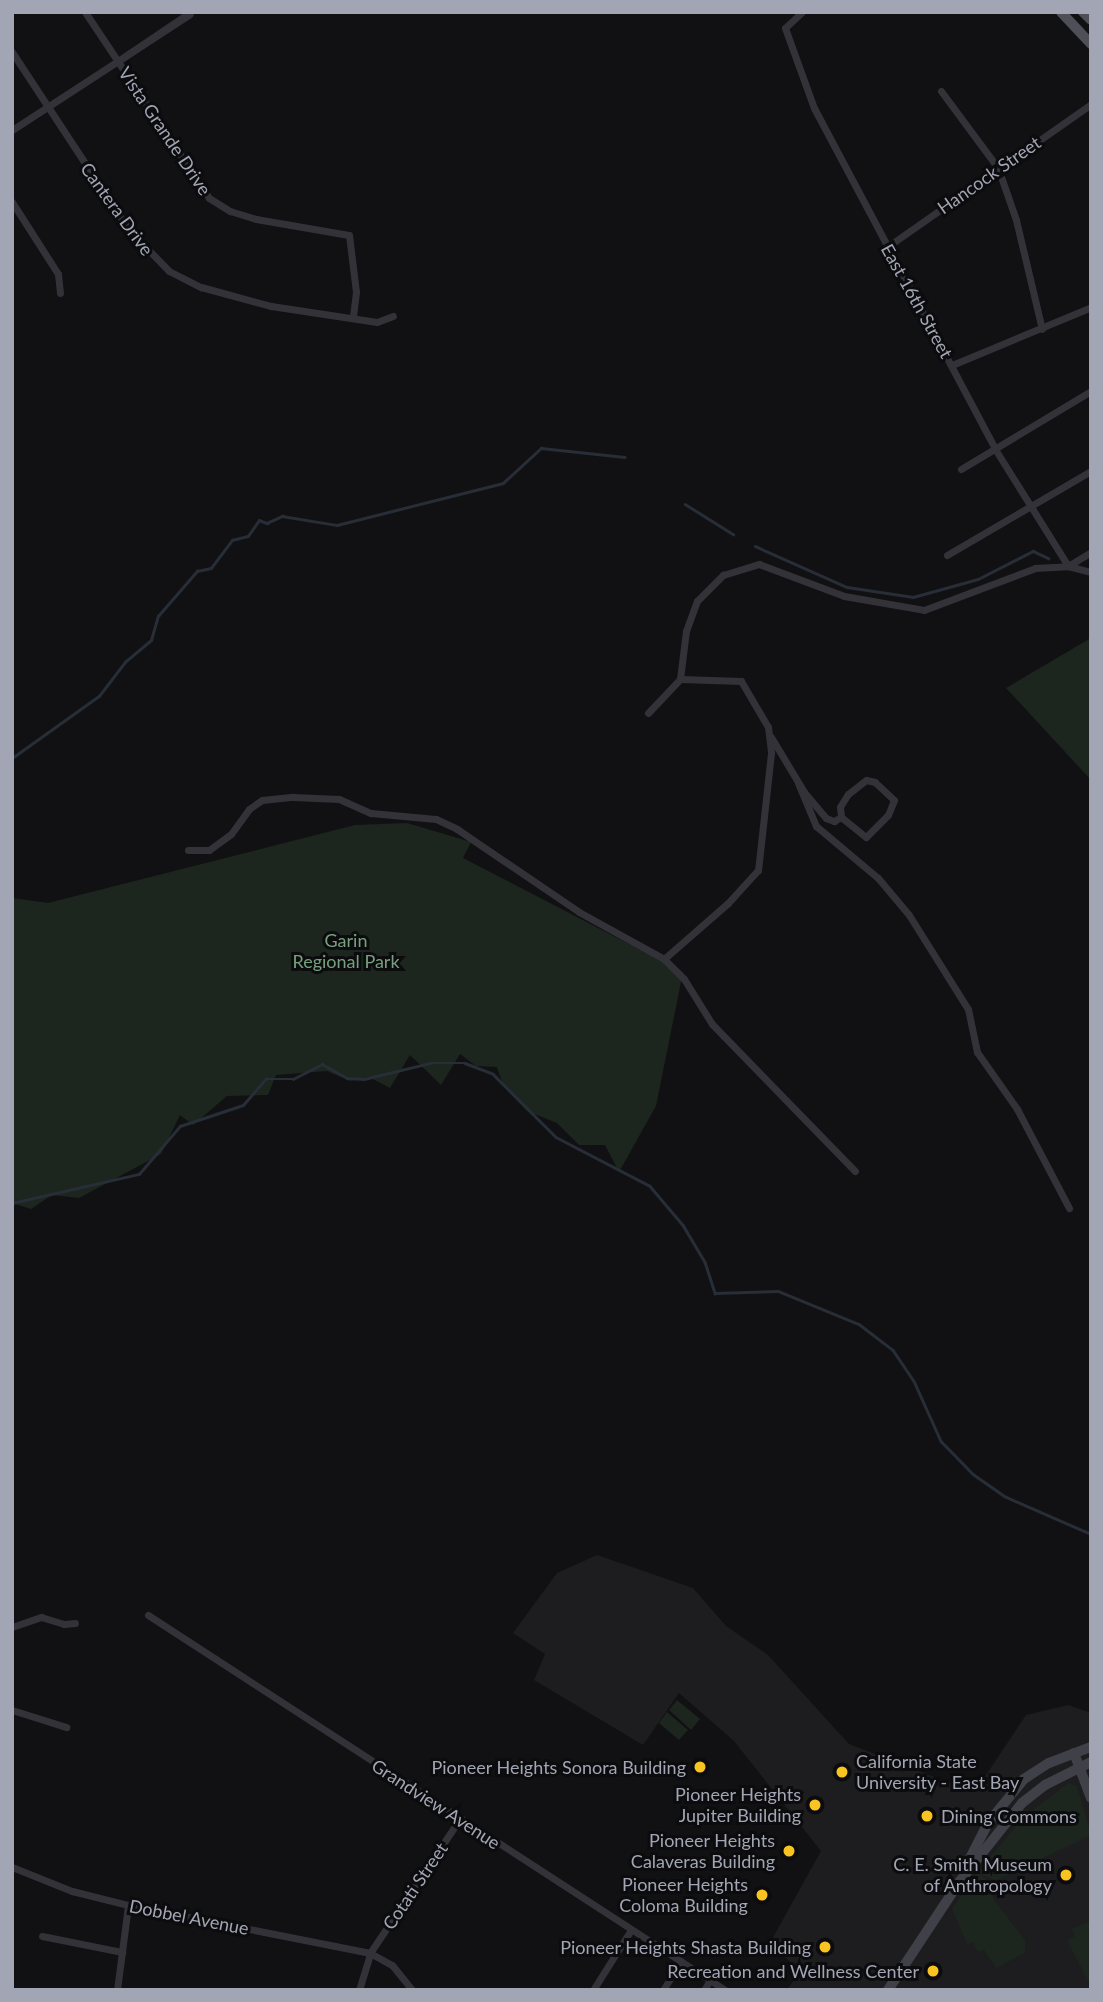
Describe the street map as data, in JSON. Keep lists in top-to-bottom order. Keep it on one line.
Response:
{"streets":{"street":["Vista Grande Drive","Hancock Street","Cantera Drive","East 16th Street","Grandview Avenue","Cotati Street","Dobbel Avenue"]},"crossings":[["Vista Grande Drive","Cantera Drive"],["Hancock Street","East 16th Street"],["Grandview Avenue","Cotati Street"],["Cotati Street","Dobbel Avenue"]],"parks":["Garin Regional Park"],"places":["Pioneer Heights Sonora Building","California State University - East Bay","Pioneer Heights Jupiter Building","Dining Commons","Pioneer Heights Calaveras Building","C. E. Smith Museum of Anthropology","Pioneer Heights Coloma Building","Pioneer Heights Shasta Building","Recreation and Wellness Center"]}
